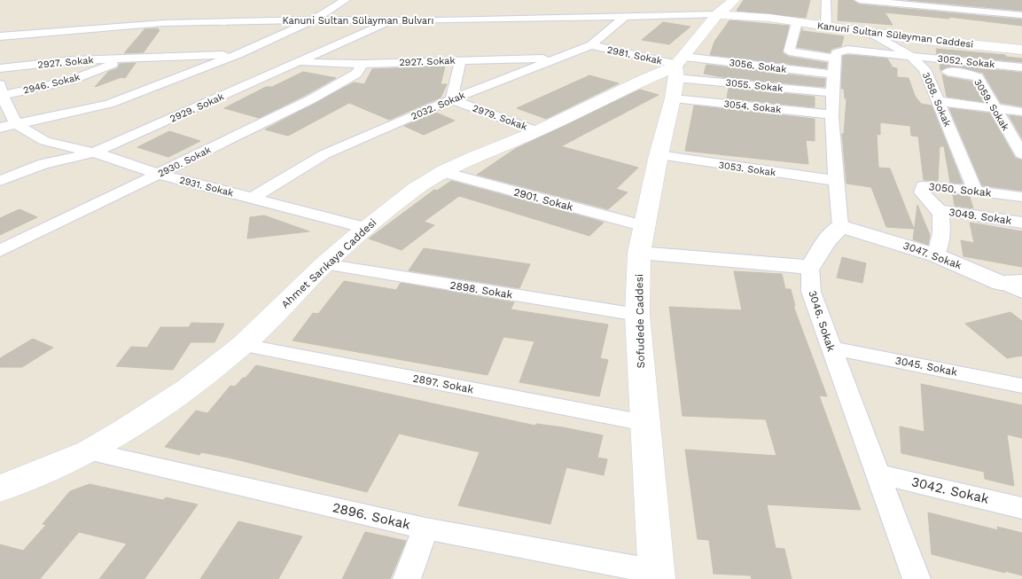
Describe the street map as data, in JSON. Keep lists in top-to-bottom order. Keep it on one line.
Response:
{"streets":{"main road":["Kanuni Sultan Süleyman Caddesi","Ahmet Sarıkaya Caddesi","Sofudede Caddesi"],"street":["Kanuni Sultan Sülayman Bulvarı","2981. Sokak","2927. Sokak","3052. Sokak","3056. Sokak","2946. Sokak","3055. Sokak","3058. Sokak","3059. Sokak","2032. Sokak","3054. Sokak","2929. Sokak","2979. Sokak","2930. Sokak","3053. Sokak","2931. Sokak","3050. Sokak","2901. Sokak","3049. Sokak","3047. Sokak","2898. Sokak","3046. Sokak","3045. Sokak","2897. Sokak","3042. Sokak","2896. Sokak"]},"crossings":[["Kanuni Sultan Sülayman Bulvarı","2032. Sokak"],["Kanuni Sultan Sülayman Bulvarı","2929. Sokak"],["Kanuni Sultan Süleyman Caddesi","3058. Sokak"],["2981. Sokak","3056. Sokak"],["2981. Sokak","3055. Sokak"],["2981. Sokak","2032. Sokak"],["2981. Sokak","3054. Sokak"],["2981. Sokak","Ahmet Sarıkaya Caddesi"],["2981. Sokak","Sofudede Caddesi"],["2927. Sokak","2946. Sokak"],["2927. Sokak","2032. Sokak"],["2927. Sokak","2929. Sokak"],["2927. Sokak","2930. Sokak"],["3052. Sokak","3058. Sokak"],["3056. Sokak","3055. Sokak"],["3056. Sokak","3054. Sokak"],["3056. Sokak","Ahmet Sarıkaya Caddesi"],["3056. Sokak","Sofudede Caddesi"],["3055. Sokak","3054. Sokak"],["3055. Sokak","Ahmet Sarıkaya Caddesi"],["3055. Sokak","Sofudede Caddesi"],["3058. Sokak","3059. Sokak"],["3058. Sokak","3050. Sokak"],["2032. Sokak","2979. Sokak"],["2032. Sokak","2931. Sokak"],["3054. Sokak","Ahmet Sarıkaya Caddesi"],["3054. Sokak","Sofudede Caddesi"],["2929. Sokak","2931. Sokak"],["2979. Sokak","Ahmet Sarıkaya Caddesi"],["2930. Sokak","2931. Sokak"],["3053. Sokak","Sofudede Caddesi"],["2931. Sokak","Ahmet Sarıkaya Caddesi"],["3050. Sokak","3049. Sokak"],["3050. Sokak","3047. Sokak"],["2901. Sokak","Ahmet Sarıkaya Caddesi"],["2901. Sokak","Sofudede Caddesi"],["Ahmet Sarıkaya Caddesi","2898. Sokak"],["Ahmet Sarıkaya Caddesi","Sofudede Caddesi"],["Ahmet Sarıkaya Caddesi","2897. Sokak"],["Ahmet Sarıkaya Caddesi","2896. Sokak"],["2898. Sokak","Sofudede Caddesi"],["Sofudede Caddesi","2897. Sokak"],["Sofudede Caddesi","2896. Sokak"],["3046. Sokak","3045. Sokak"],["3046. Sokak","3042. Sokak"]]}
